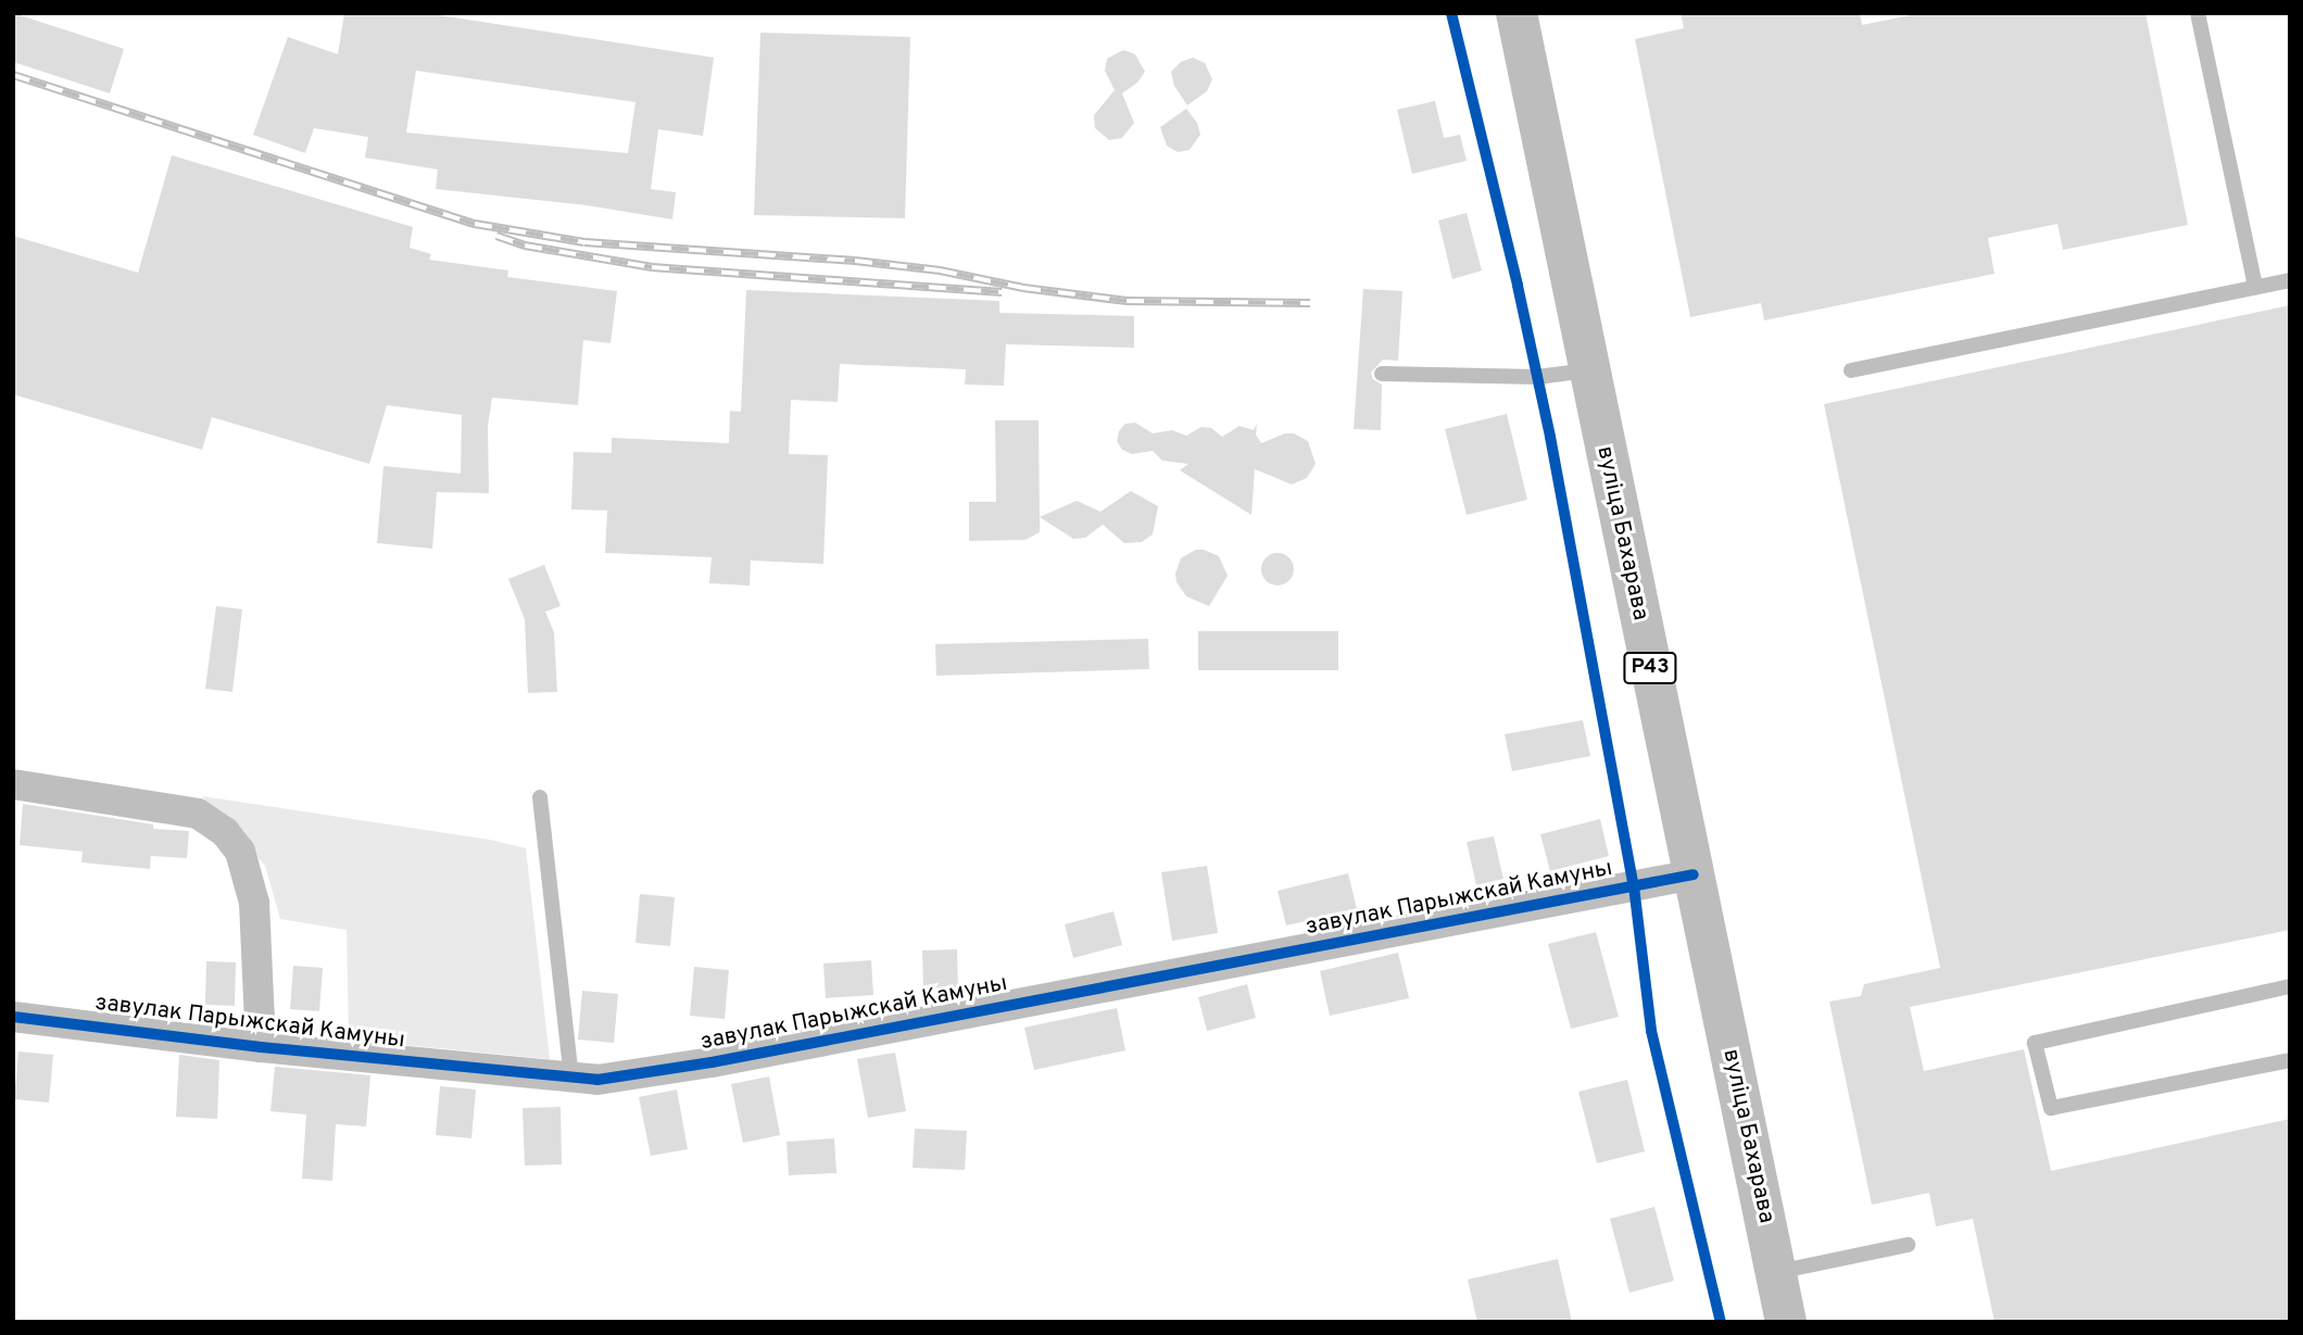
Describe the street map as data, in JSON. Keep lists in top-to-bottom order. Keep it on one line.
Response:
{"streets":{"main road":["вуліца Бахарава","Р43"],"street":["завулак Парыжскай Камуны"]},"crossings":[["вуліца Бахарава","завулак Парыжскай Камуны"]]}
